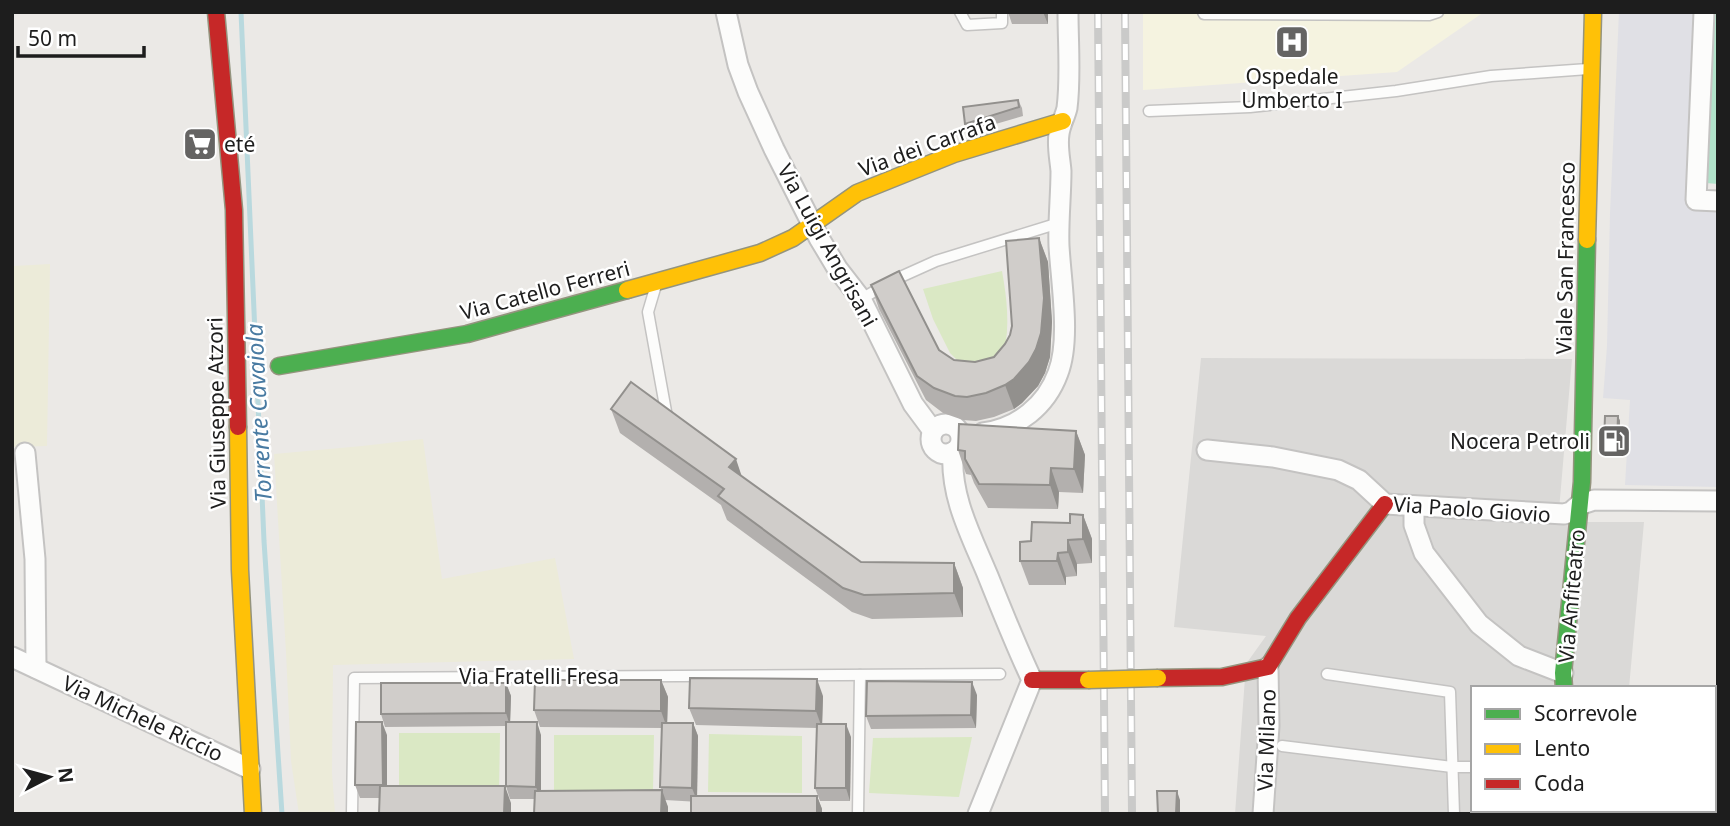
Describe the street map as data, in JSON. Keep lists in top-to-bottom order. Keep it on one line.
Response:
{"streets":{"street":["Via dei Carrafa","Via Luigi Angrisani","Viale San Francesco","Via Catello Ferreri","Via Giuseppe Atzori","Via Paolo Giovio","Via Anfiteatro","Via Michele Riccio","Via Milano"],"lane":["Via Fratelli Fresa"]},"crossings":[["Via dei Carrafa","Via Luigi Angrisani"],["Via dei Carrafa","Via Catello Ferreri"],["Via Luigi Angrisani","Via Catello Ferreri"],["Viale San Francesco","Via Paolo Giovio"],["Viale San Francesco","Via Anfiteatro"],["Via Giuseppe Atzori","Via Michele Riccio"],["Via Paolo Giovio","Via Anfiteatro"]],"water":["Torrente Cavaiola"],"places":{"hospital":["Ospedale Umberto I"],"supermarket":["eté"],"fuel station":["Nocera Petroli"]},"legend":["Scorrevole","Lento","Coda"],"scale_bar":"50 m","north":"right"}
